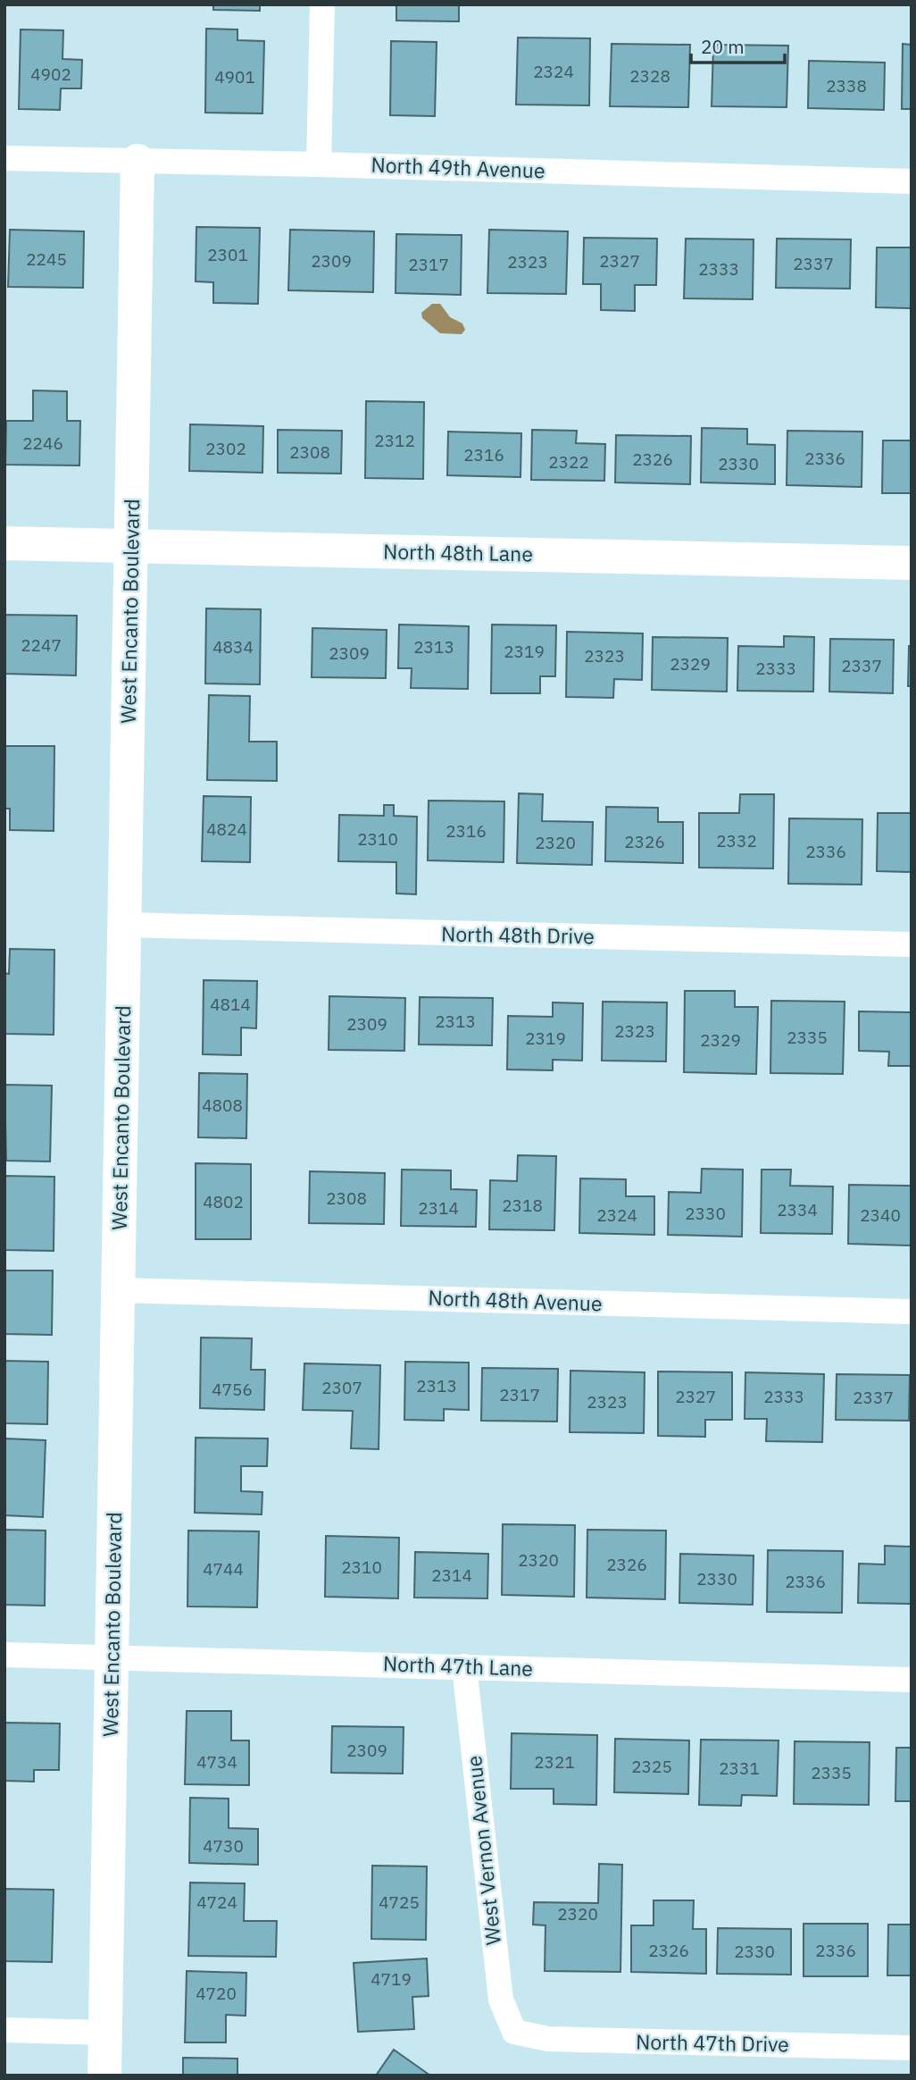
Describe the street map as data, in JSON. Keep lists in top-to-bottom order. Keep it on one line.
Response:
{"streets":{"street":["North 49th Avenue","North 48th Lane","West Encanto Boulevard","North 48th Drive","North 48th Avenue","North 47th Lane","West Vernon Avenue","North 47th Drive"]},"crossings":[["North 49th Avenue","West Encanto Boulevard"],["North 48th Lane","West Encanto Boulevard"],["West Encanto Boulevard","North 48th Drive"],["West Encanto Boulevard","North 48th Avenue"],["West Encanto Boulevard","North 47th Lane"],["North 47th Lane","West Vernon Avenue"],["West Vernon Avenue","North 47th Drive"]],"house_numbers":["2324","4902","2328","4901","2338","2301","2245","2309","2327","2323","2337","2317","2333","2312","2246","2302","2308","2316","2336","2326","2322","2330","2247","4834","2313","2319","2309","2323","2329","2337","2333","4824","2316","2310","2332","2326","2320","2336","4814","2313","2309","2323","2335","2319","2329","4808","2308","4802","2318","2314","2334","2330","2324","2340","2313","2307","4756","2317","2327","2333","2337","2323","2320","2326","2310","4744","2314","2330","2336","2309","4734","2321","2325","2331","2335","4730","4724","4725","2320","2326","2336","2330","4719","4720"],"scale_bar":"20 m"}
